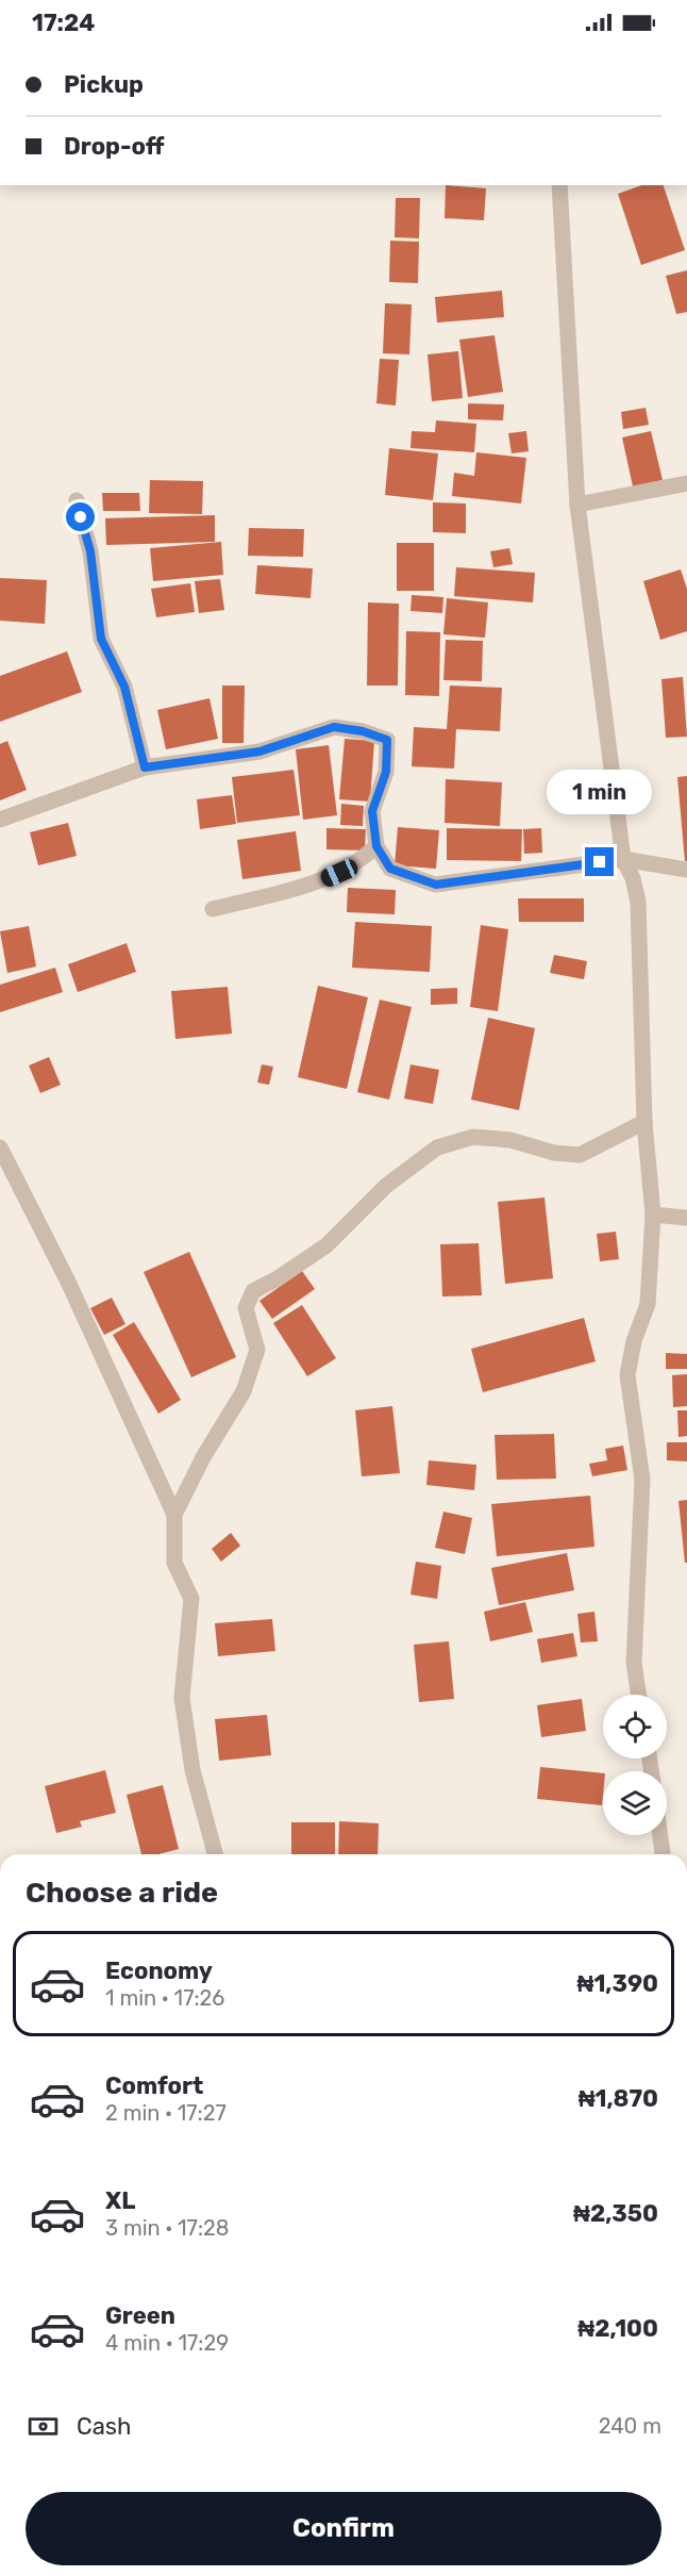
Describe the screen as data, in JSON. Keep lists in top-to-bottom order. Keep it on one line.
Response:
{"page":{"status":"17:24","banner":["Pickup","Drop-off"],"bubble":"1 min","heading":"Choose a ride","list":[{"name":"Economy","note":"1 min · 17:26","value":"₦1,390"},{"name":"Comfort","note":"2 min · 17:27","value":"₦1,870"},{"name":"XL","note":"3 min · 17:28","value":"₦2,350"},{"name":"Green","note":"4 min · 17:29","value":"₦2,100"}],"pay":["Cash","240 m"],"buttons":"Confirm"}}
